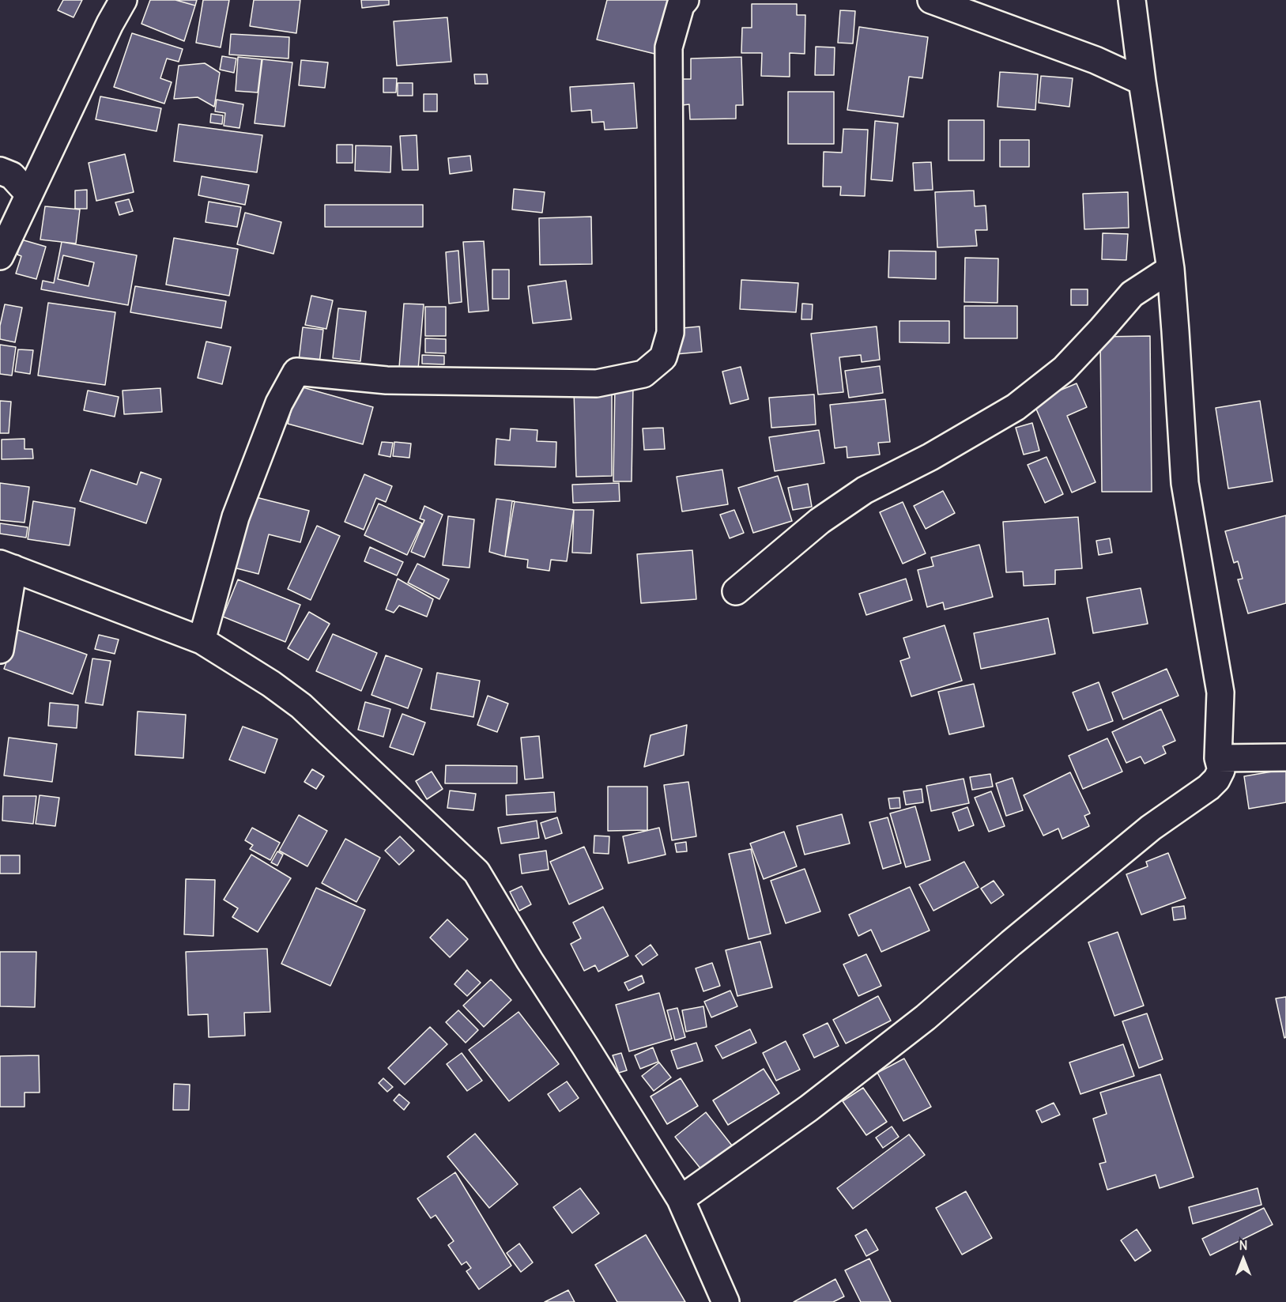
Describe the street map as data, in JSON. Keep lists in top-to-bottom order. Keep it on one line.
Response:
{"north":"top"}
